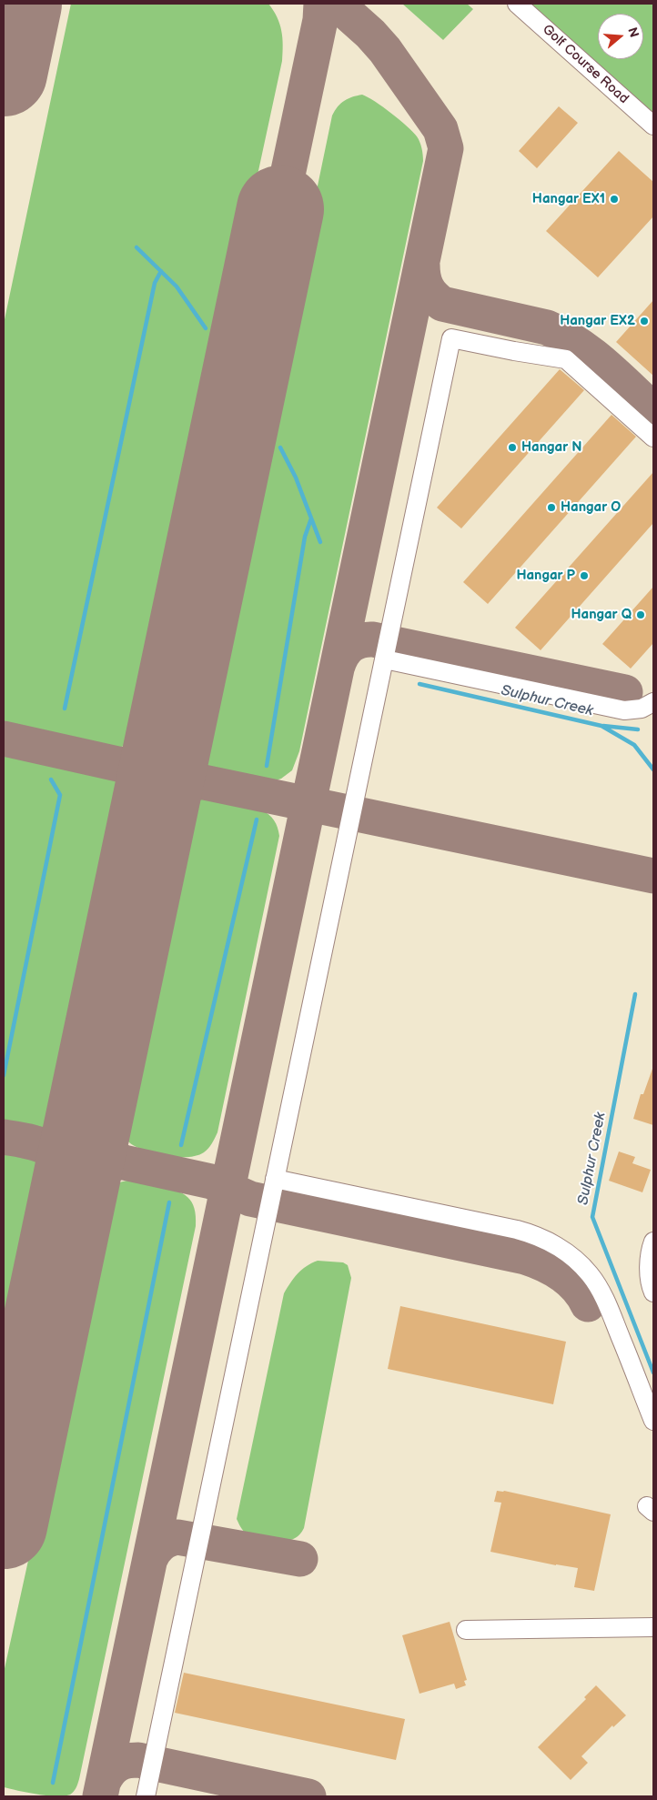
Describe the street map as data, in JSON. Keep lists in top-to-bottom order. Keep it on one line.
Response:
{"streets":{"street":["Golf Course Road"]},"water":["Sulphur Creek"],"places":["Hangar EX1","Hangar EX2","Hangar N","Hangar O","Hangar P","Hangar Q"],"north":"right"}
